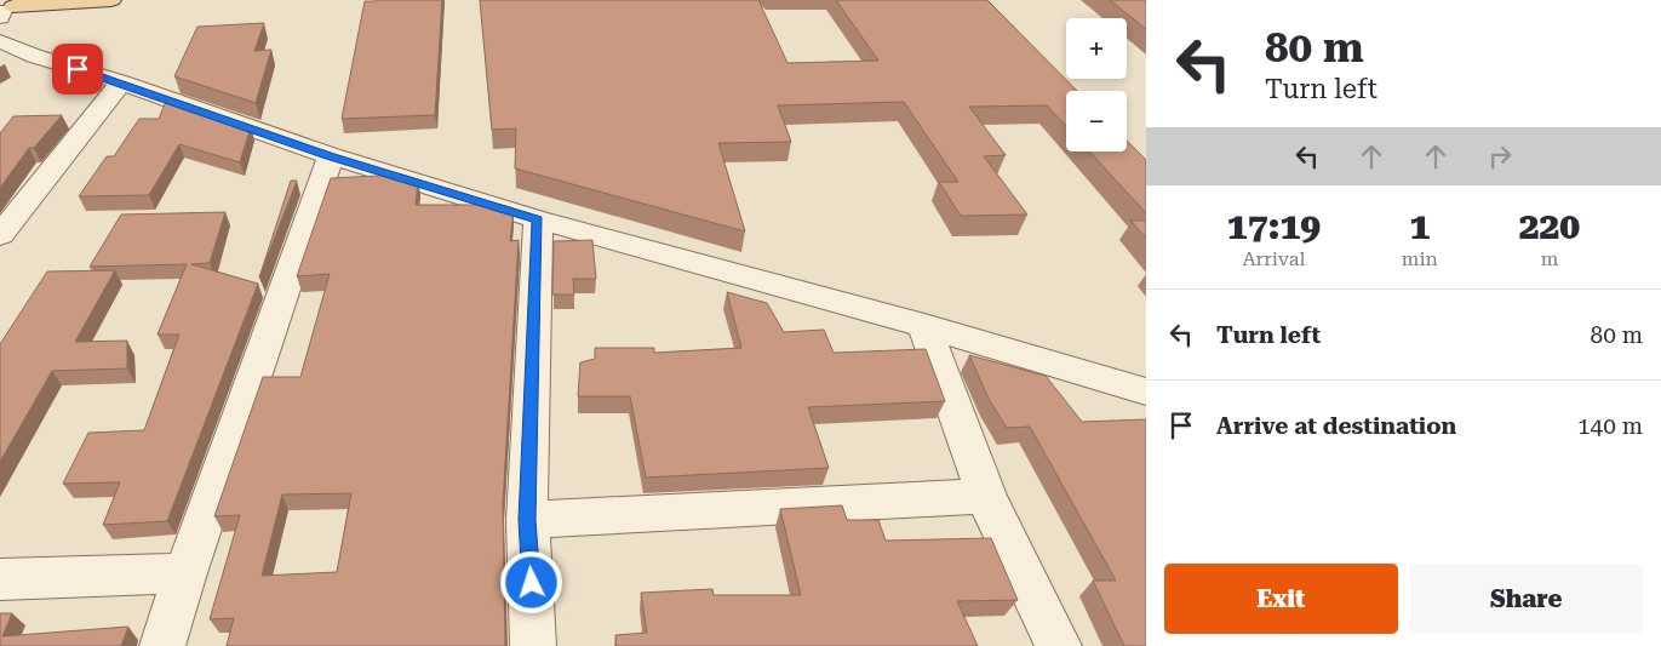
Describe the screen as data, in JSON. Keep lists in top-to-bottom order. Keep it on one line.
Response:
{"page":{"turn":["80 m","Turn left"],"map_buttons":["+","−"],"eta":["17:19","Arrival","1","min","220","m"],"list":[{"name":"Turn left","value":"80 m"},{"name":"Arrive at destination","value":"140 m"}],"buttons":["Exit","Share"]}}
